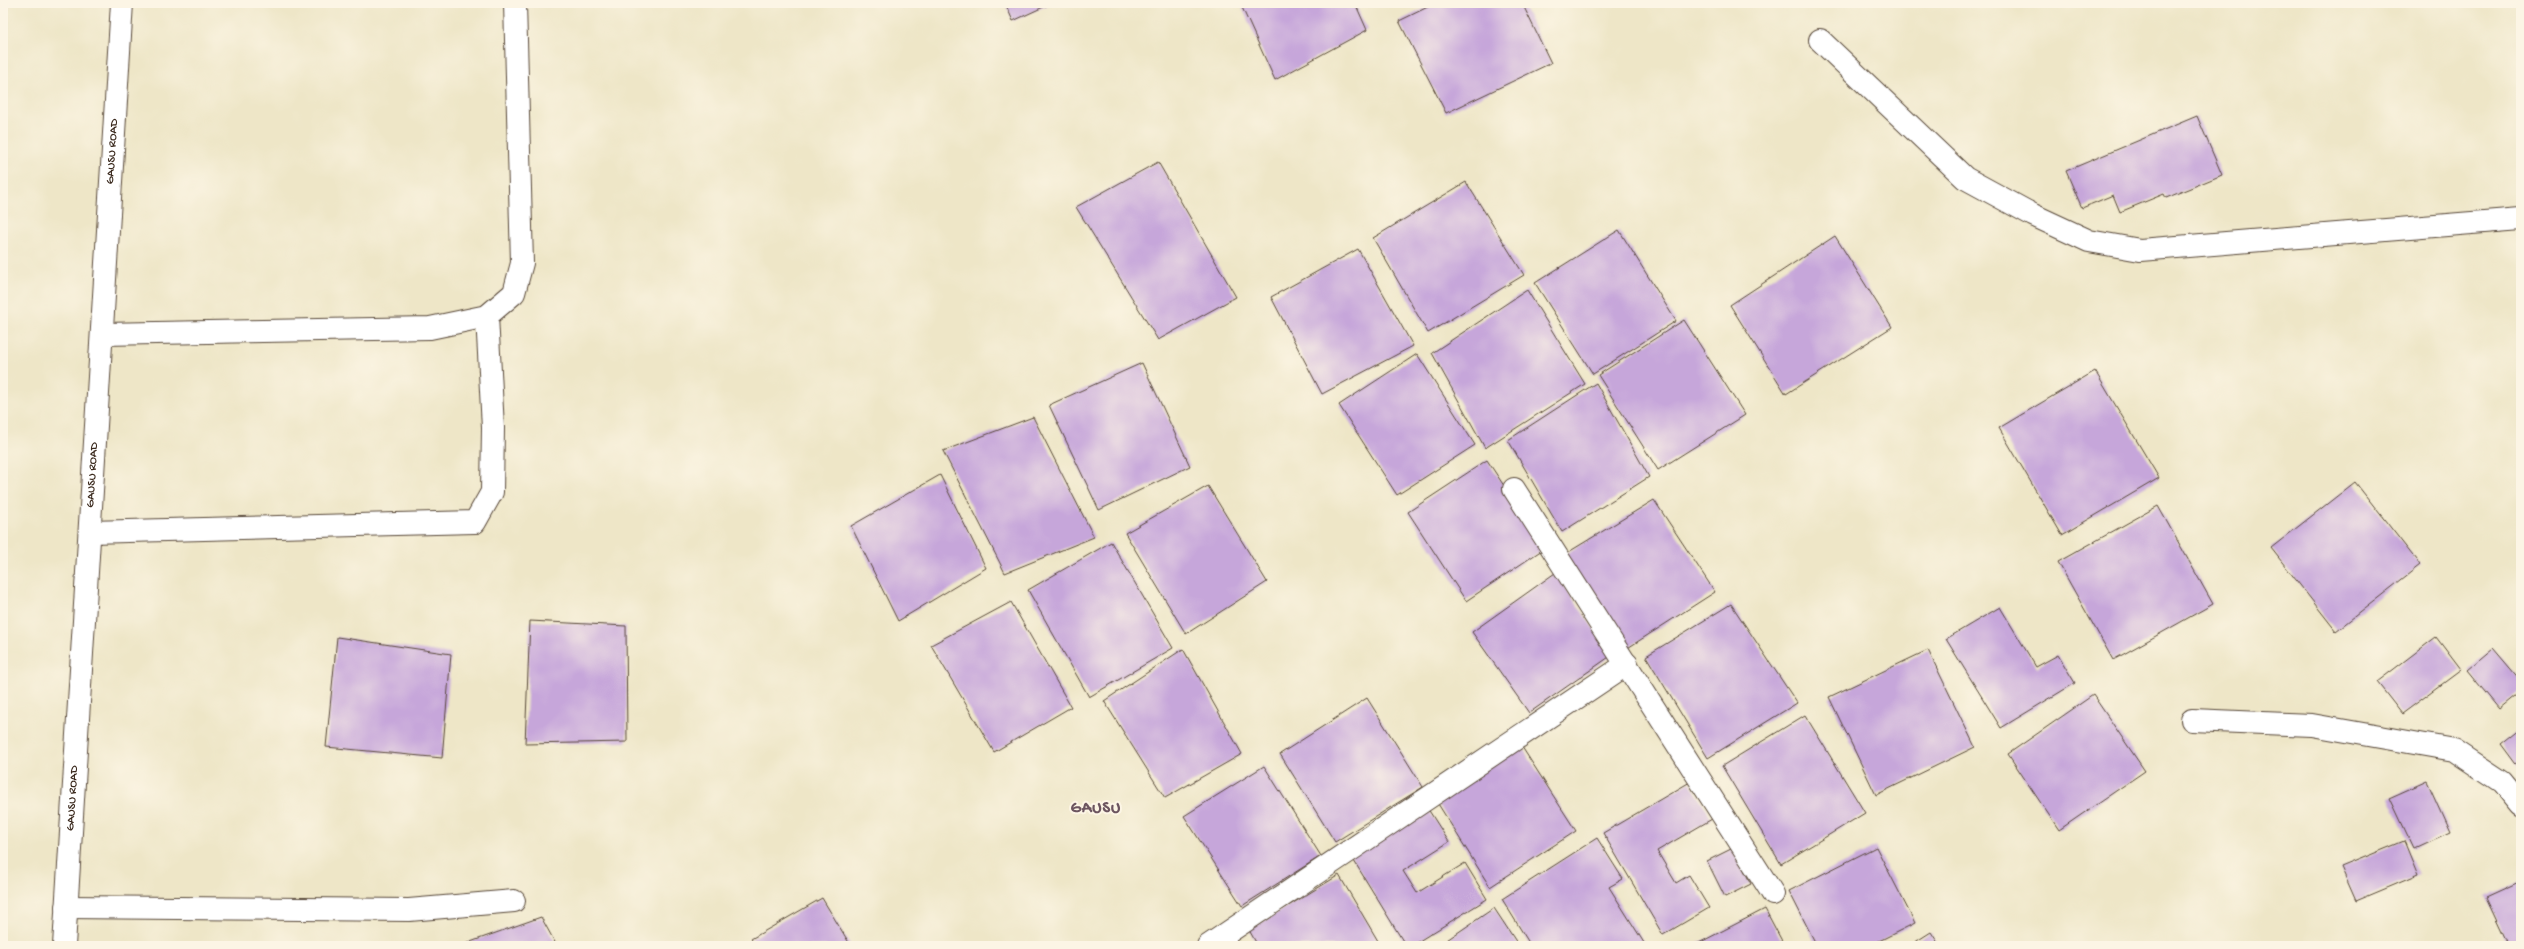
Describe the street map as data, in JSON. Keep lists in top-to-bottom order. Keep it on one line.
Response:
{"streets":{"street":["GAUSU ROAD"]},"districts":["GAUSU"]}
